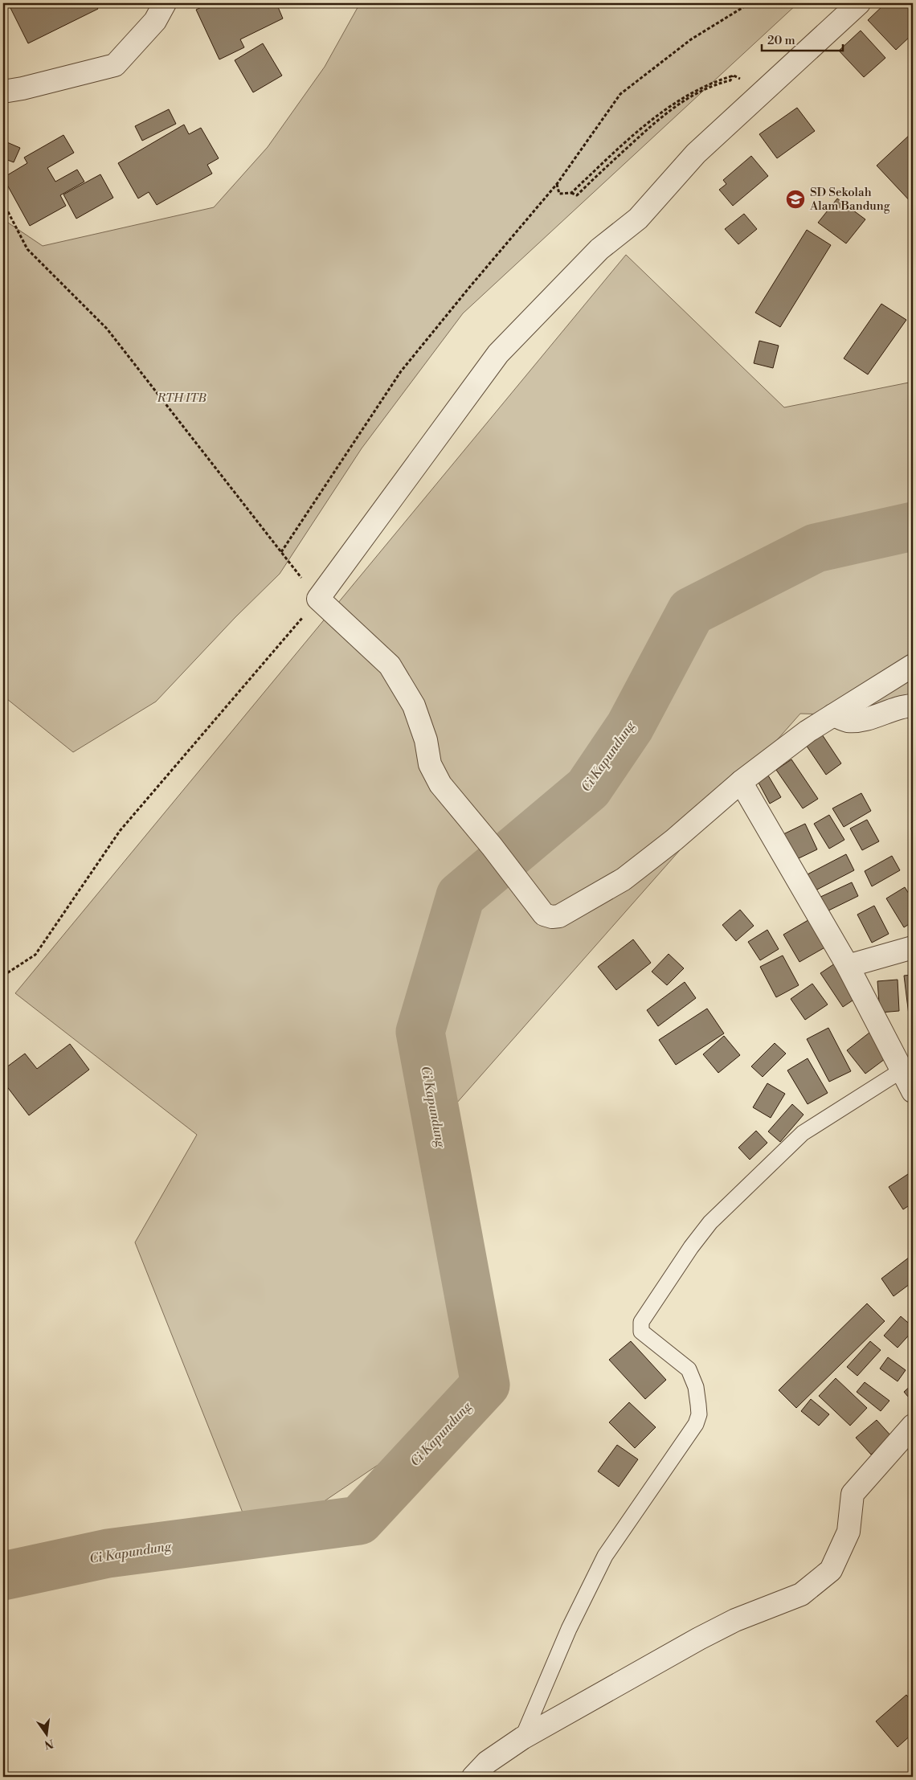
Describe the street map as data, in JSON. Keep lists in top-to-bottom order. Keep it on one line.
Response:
{"water":["Ci Kapundung"],"parks":["RTH ITB"],"places":{"school or university":["SD Sekolah Alam Bandung"]},"scale_bar":"20 m","north":"bottom"}
